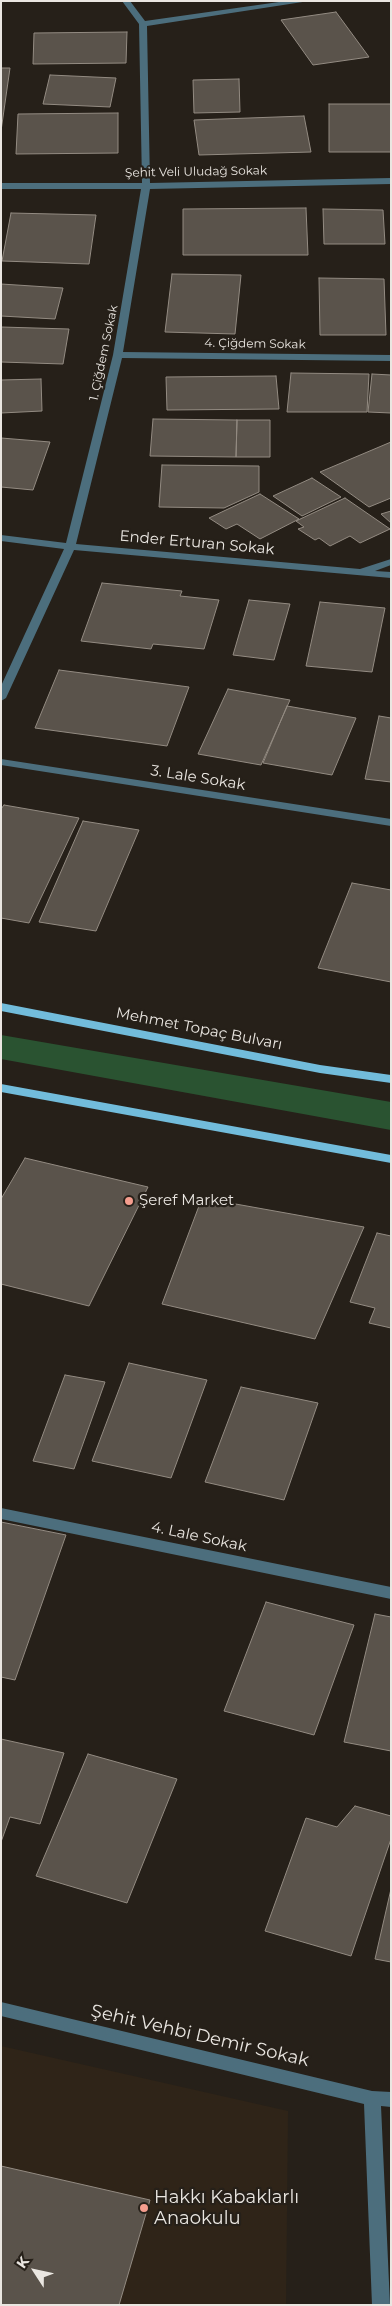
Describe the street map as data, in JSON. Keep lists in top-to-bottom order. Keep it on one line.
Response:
{"streets":{"main road":["Mehmet Topaç Bulvarı"],"street":["Şehit Veli Uludağ Sokak","4. Çiğdem Sokak","1. Çiğdem Sokak","Ender Erturan Sokak","3. Lale Sokak","4. Lale Sokak","Şehit Vehbi Demir Sokak"]},"crossings":[["Şehit Veli Uludağ Sokak","1. Çiğdem Sokak"],["4. Çiğdem Sokak","1. Çiğdem Sokak"],["1. Çiğdem Sokak","Ender Erturan Sokak"]],"places":["Şeref Market","Hakkı Kabaklarlı Anaokulu"],"north":"top left"}
